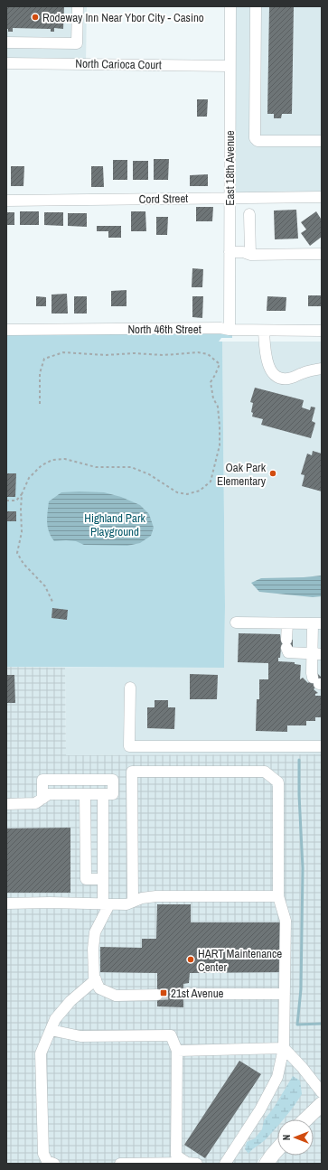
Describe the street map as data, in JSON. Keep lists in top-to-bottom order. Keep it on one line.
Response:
{"streets":{"street":["North Carioca Court","East 18th Avenue","Cord Street","North 46th Street"]},"crossings":[["North Carioca Court","East 18th Avenue"],["East 18th Avenue","Cord Street"],["East 18th Avenue","North 46th Street"]],"parks":["Highland Park Playground"],"places":{"other":["Rodeway Inn Near Ybor City - Casino","Oak Park Elementary","HART Maintenance Center"],"transit":["21st Avenue"]},"north":"left"}
